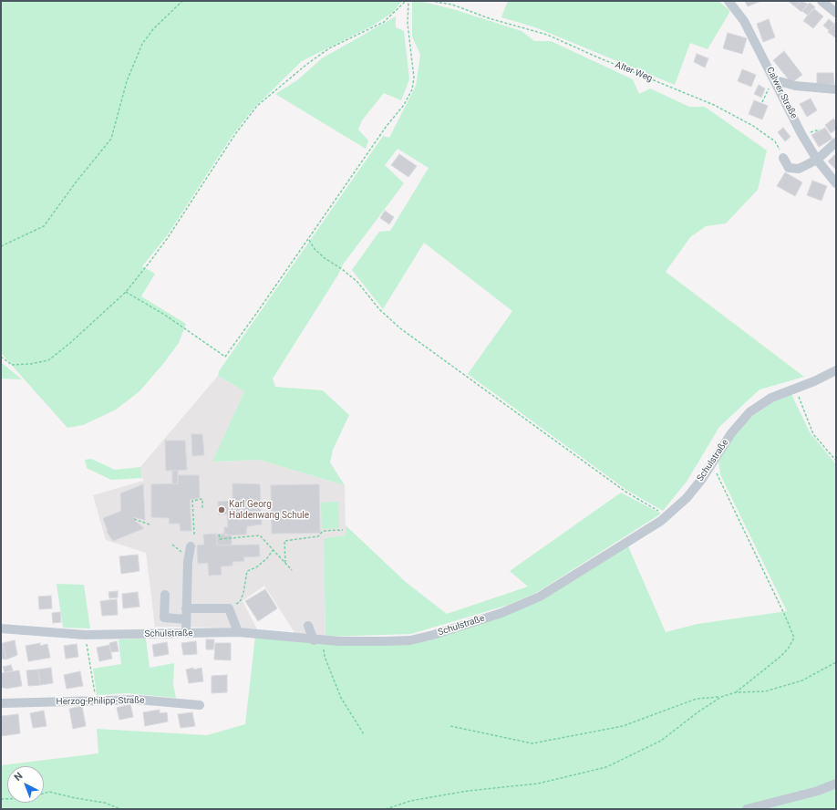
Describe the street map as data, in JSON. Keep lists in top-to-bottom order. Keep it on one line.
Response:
{"streets":{"street":["Calwer Straße","Schulstraße","Herzog-Philipp-Straße"],"path":["Alter Weg"]},"places":["Karl Georg Haldenwang Schule"],"north":"top left"}
